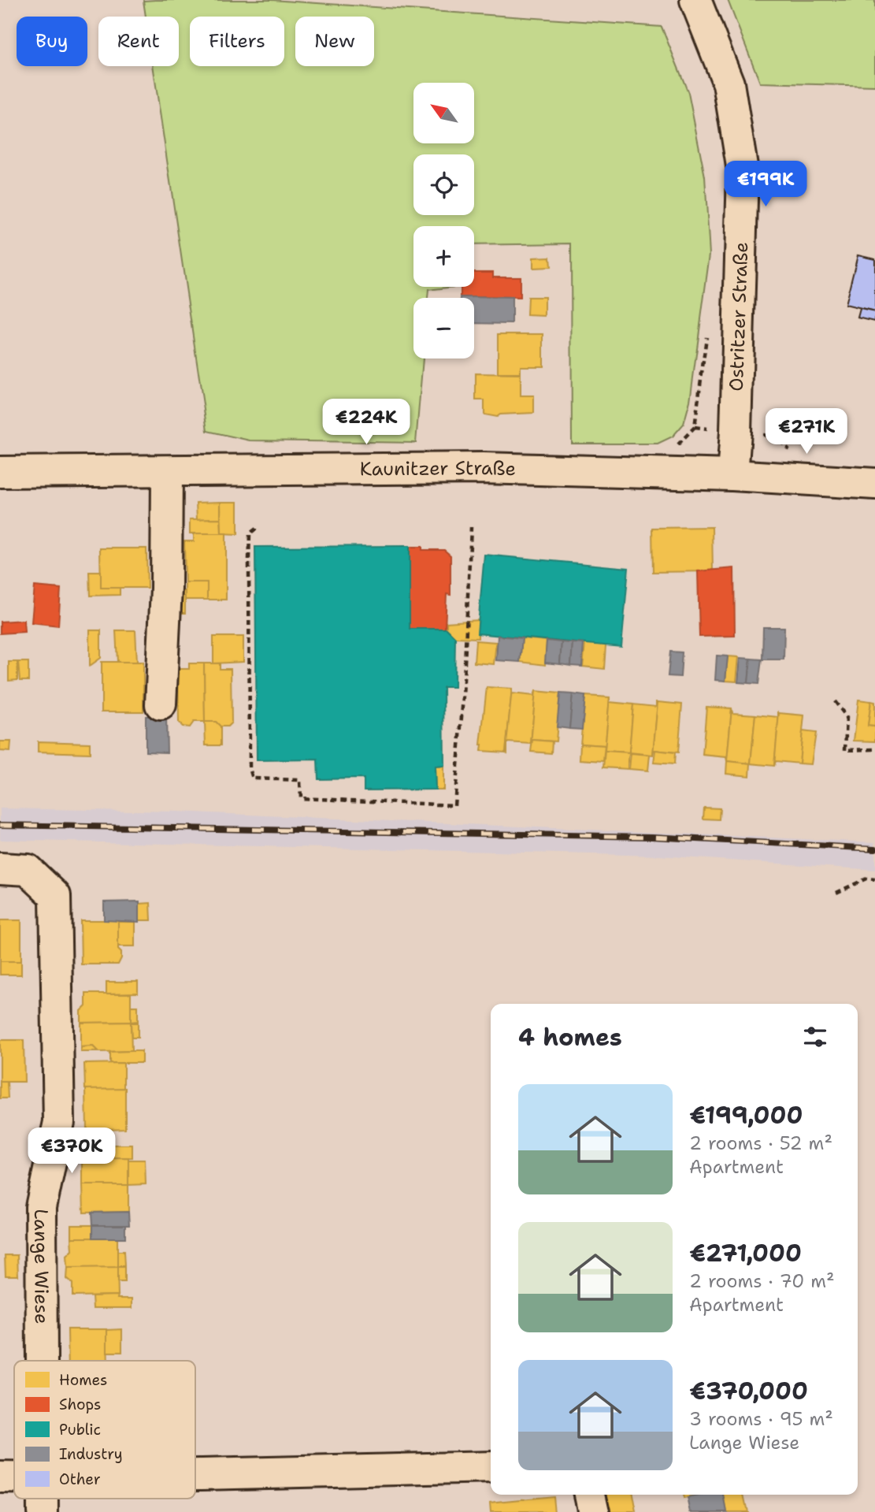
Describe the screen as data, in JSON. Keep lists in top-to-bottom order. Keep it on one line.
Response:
{"streets":{"street":["Ostritzer Straße","Kaunitzer Straße","Lange Wiese"]},"crossings":[["Ostritzer Straße","Kaunitzer Straße"]],"legend":["Homes","Shops","Public","Industry","Other"],"north":"top left","page":{"chip":["Buy","Rent","Filters","New"],"map_buttons":["+","−"],"price":["€199K","€224K","€271K","€370K"],"heading":"4 homes","list":[{"name":"€199,000","note":"2 rooms · 52 m² · Apartment"},{"name":"€271,000","note":"2 rooms · 70 m² · Apartment"},{"name":"€370,000","note":"3 rooms · 95 m² · Lange Wiese"}]}}
